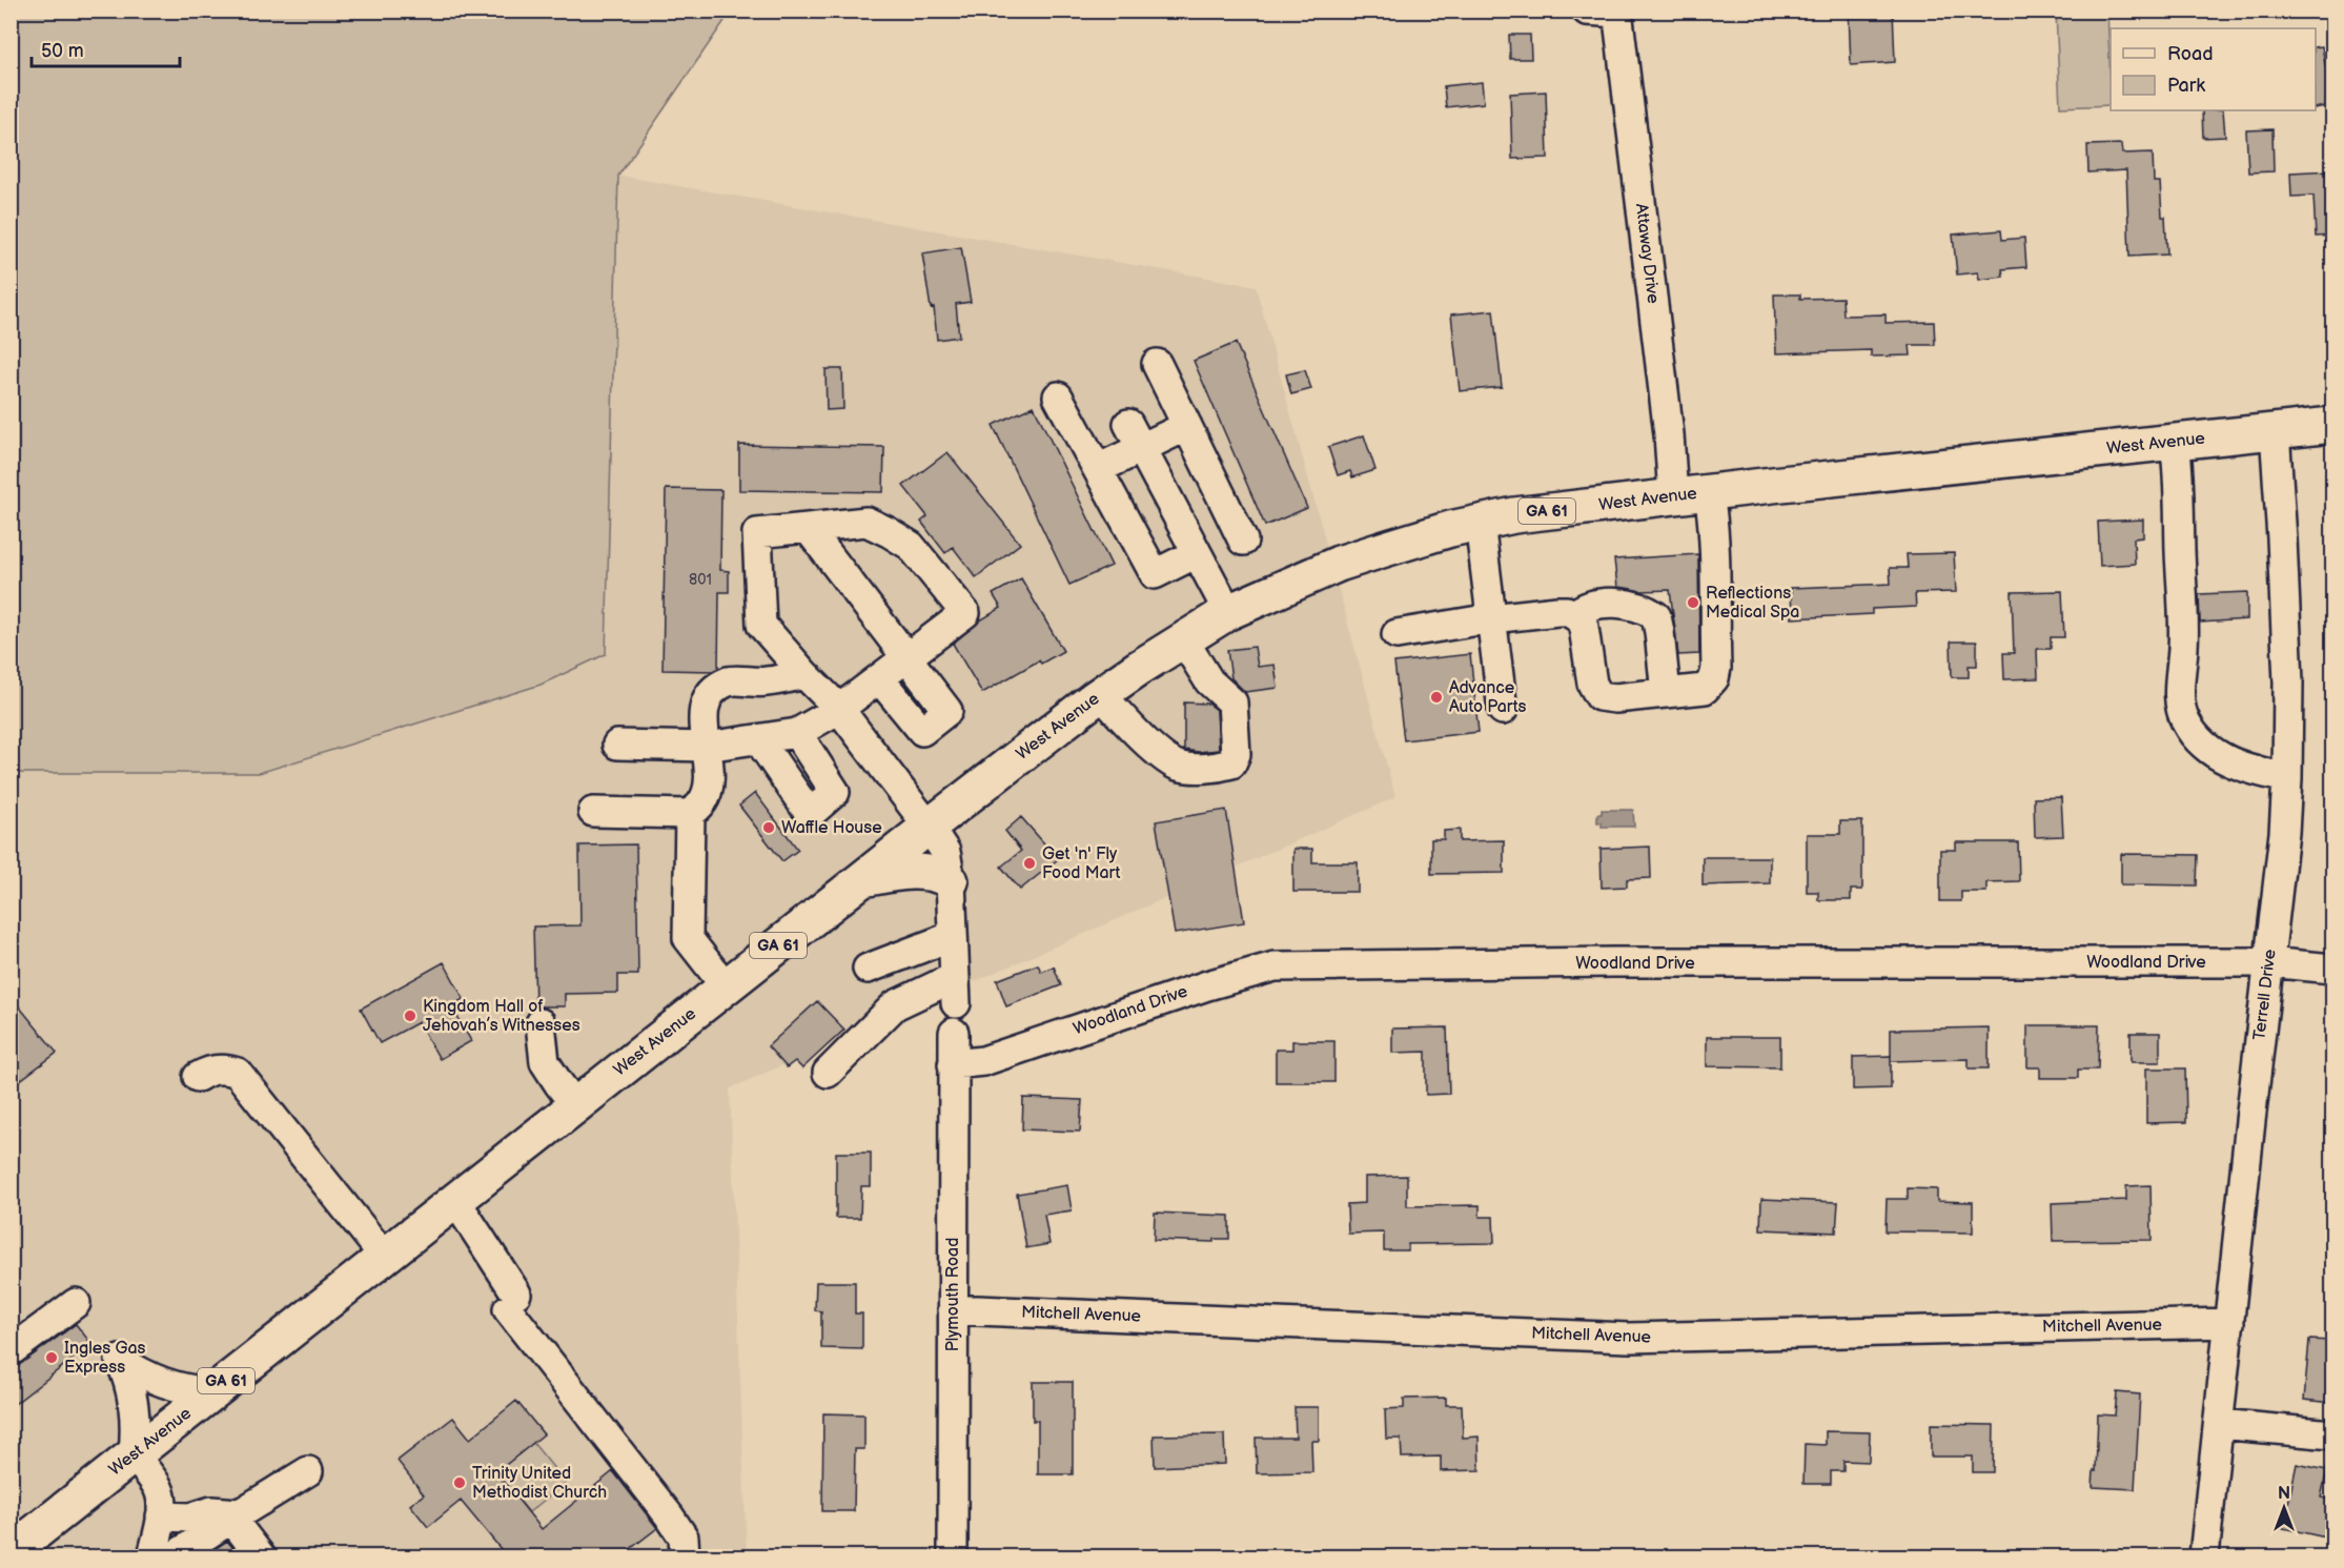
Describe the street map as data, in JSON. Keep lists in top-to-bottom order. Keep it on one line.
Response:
{"streets":{"main road":["West Avenue","GA 61"],"street":["Attaway Drive","Woodland Drive","Terrell Drive","Plymouth Road","Mitchell Avenue"]},"crossings":[["Attaway Drive","West Avenue"],["West Avenue","Terrell Drive"],["Woodland Drive","Terrell Drive"],["Woodland Drive","Plymouth Road"],["Terrell Drive","Mitchell Avenue"],["Plymouth Road","Mitchell Avenue"]],"places":["Reflections Medical Spa","Advance Auto Parts","Waffle House","Get 'n' Fly Food Mart","Kingdom Hall of Jehovah’s Witnesses","Ingles Gas Express","Trinity United Methodist Church"],"house_numbers":["801"],"legend":["Road","Park"],"scale_bar":"50 m","north":"top"}
